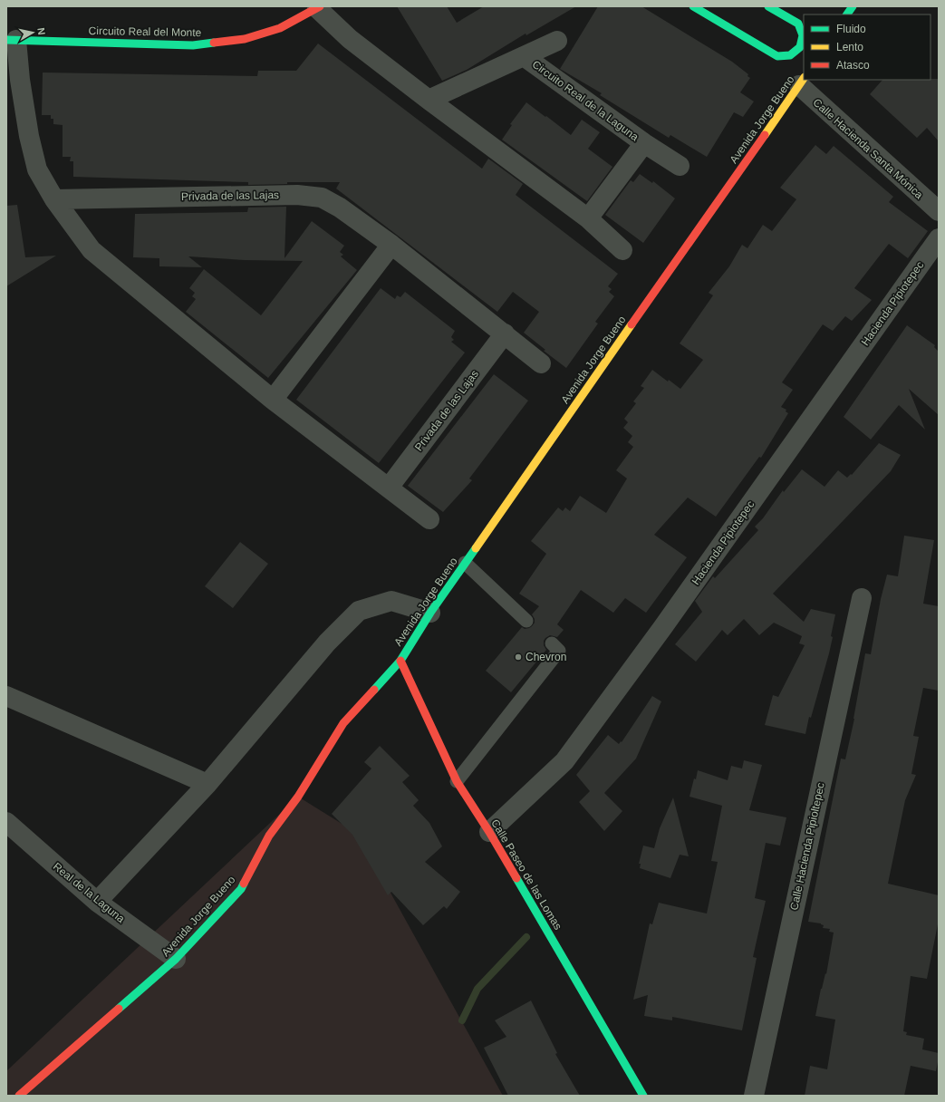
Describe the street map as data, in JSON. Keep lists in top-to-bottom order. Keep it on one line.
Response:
{"streets":{"main road":["Circuito Real del Monte","Avenida Jorge Bueno","Calle Paseo de las Lomas"],"street":["Circuito Real de la Laguna","Calle Hacienda Santa Mónica","Privada de las Lajas","Hacienda Pipiotepec","Calle Hacienda Pipioltepec","Real de la Laguna"]},"crossings":[["Avenida Jorge Bueno","Calle Hacienda Santa Mónica"],["Avenida Jorge Bueno","Calle Paseo de las Lomas"],["Avenida Jorge Bueno","Real de la Laguna"],["Hacienda Pipiotepec","Calle Paseo de las Lomas"]],"places":["Chevron"],"legend":["Fluido","Lento","Atasco"],"north":"right"}
